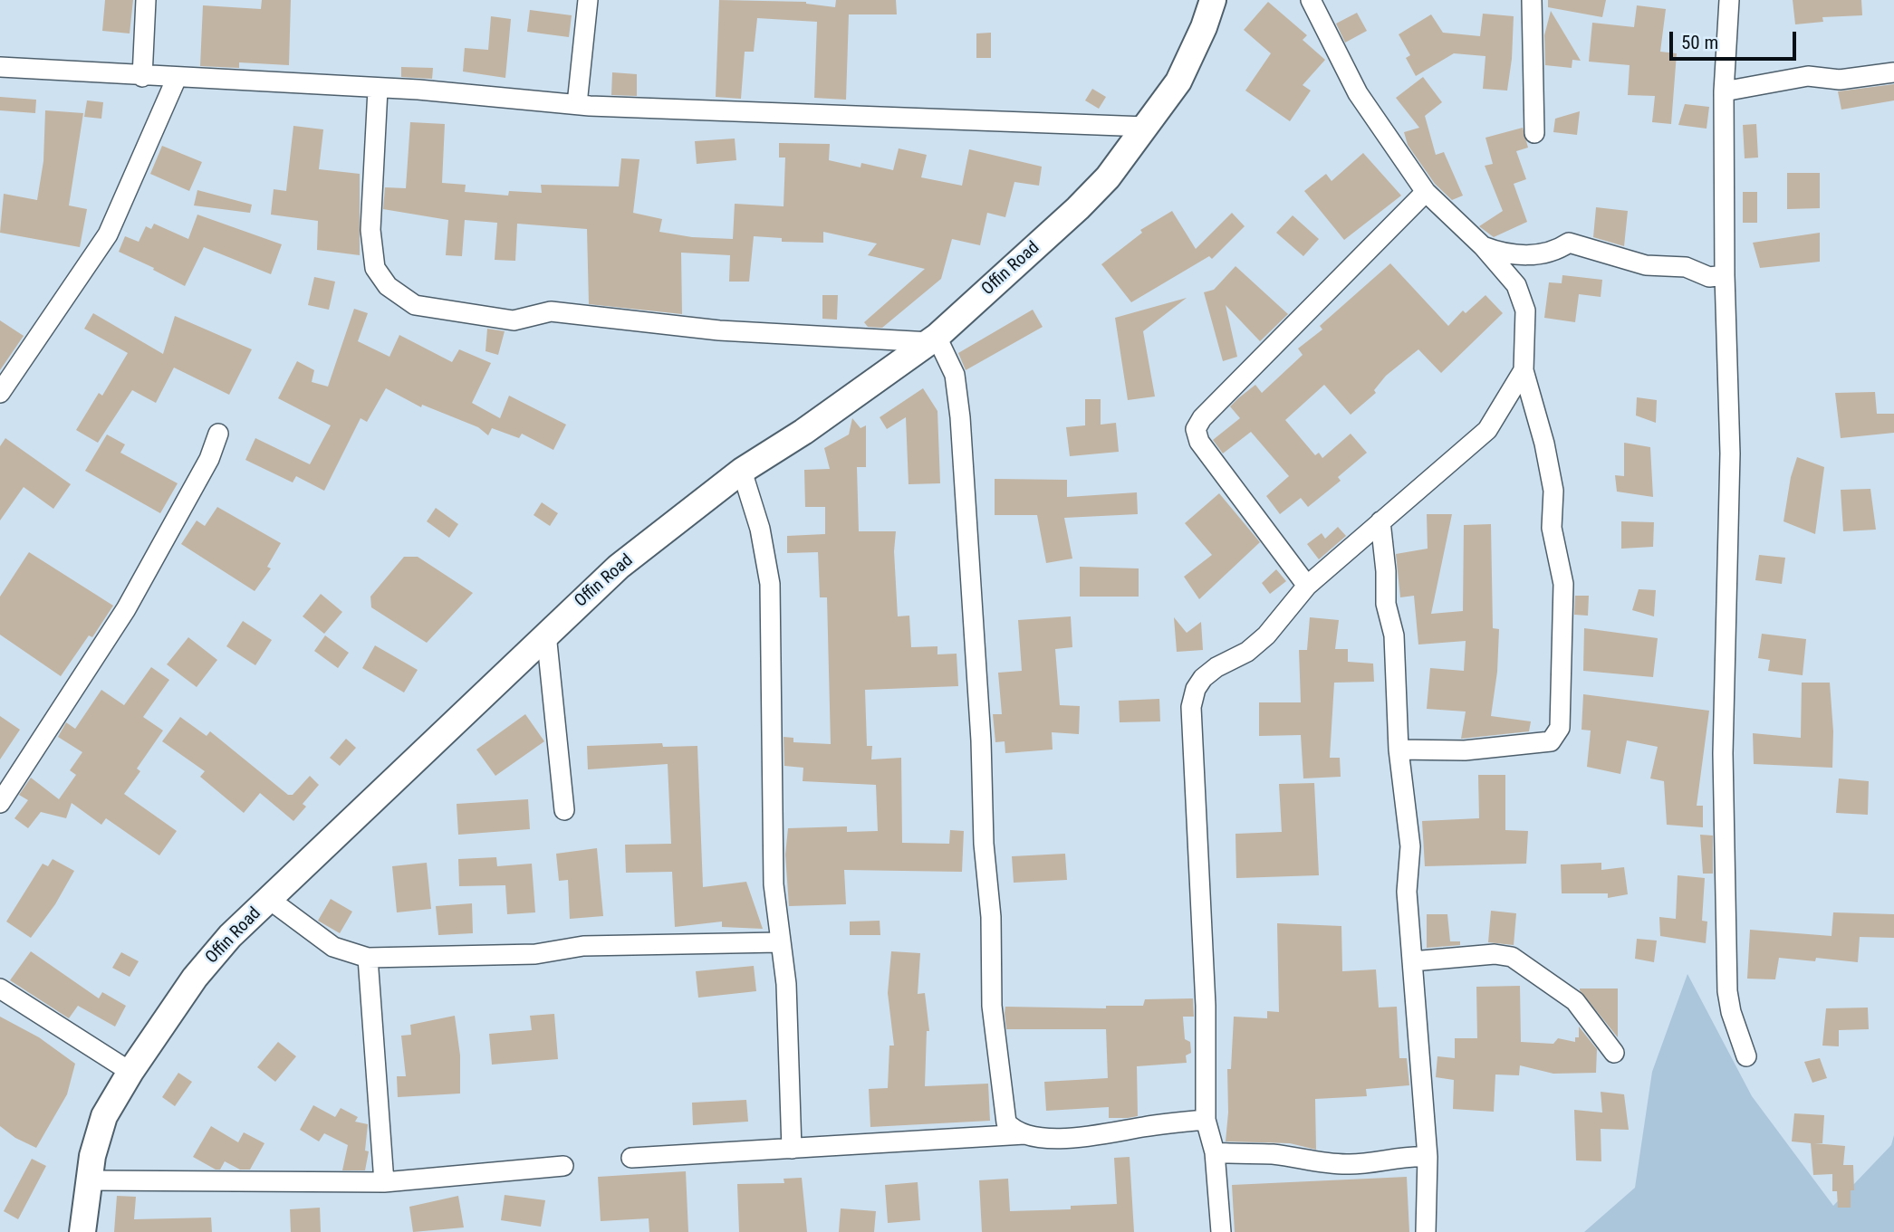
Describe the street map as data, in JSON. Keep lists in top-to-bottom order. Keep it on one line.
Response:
{"streets":{"street":["Offin Road"]},"scale_bar":"50 m"}
